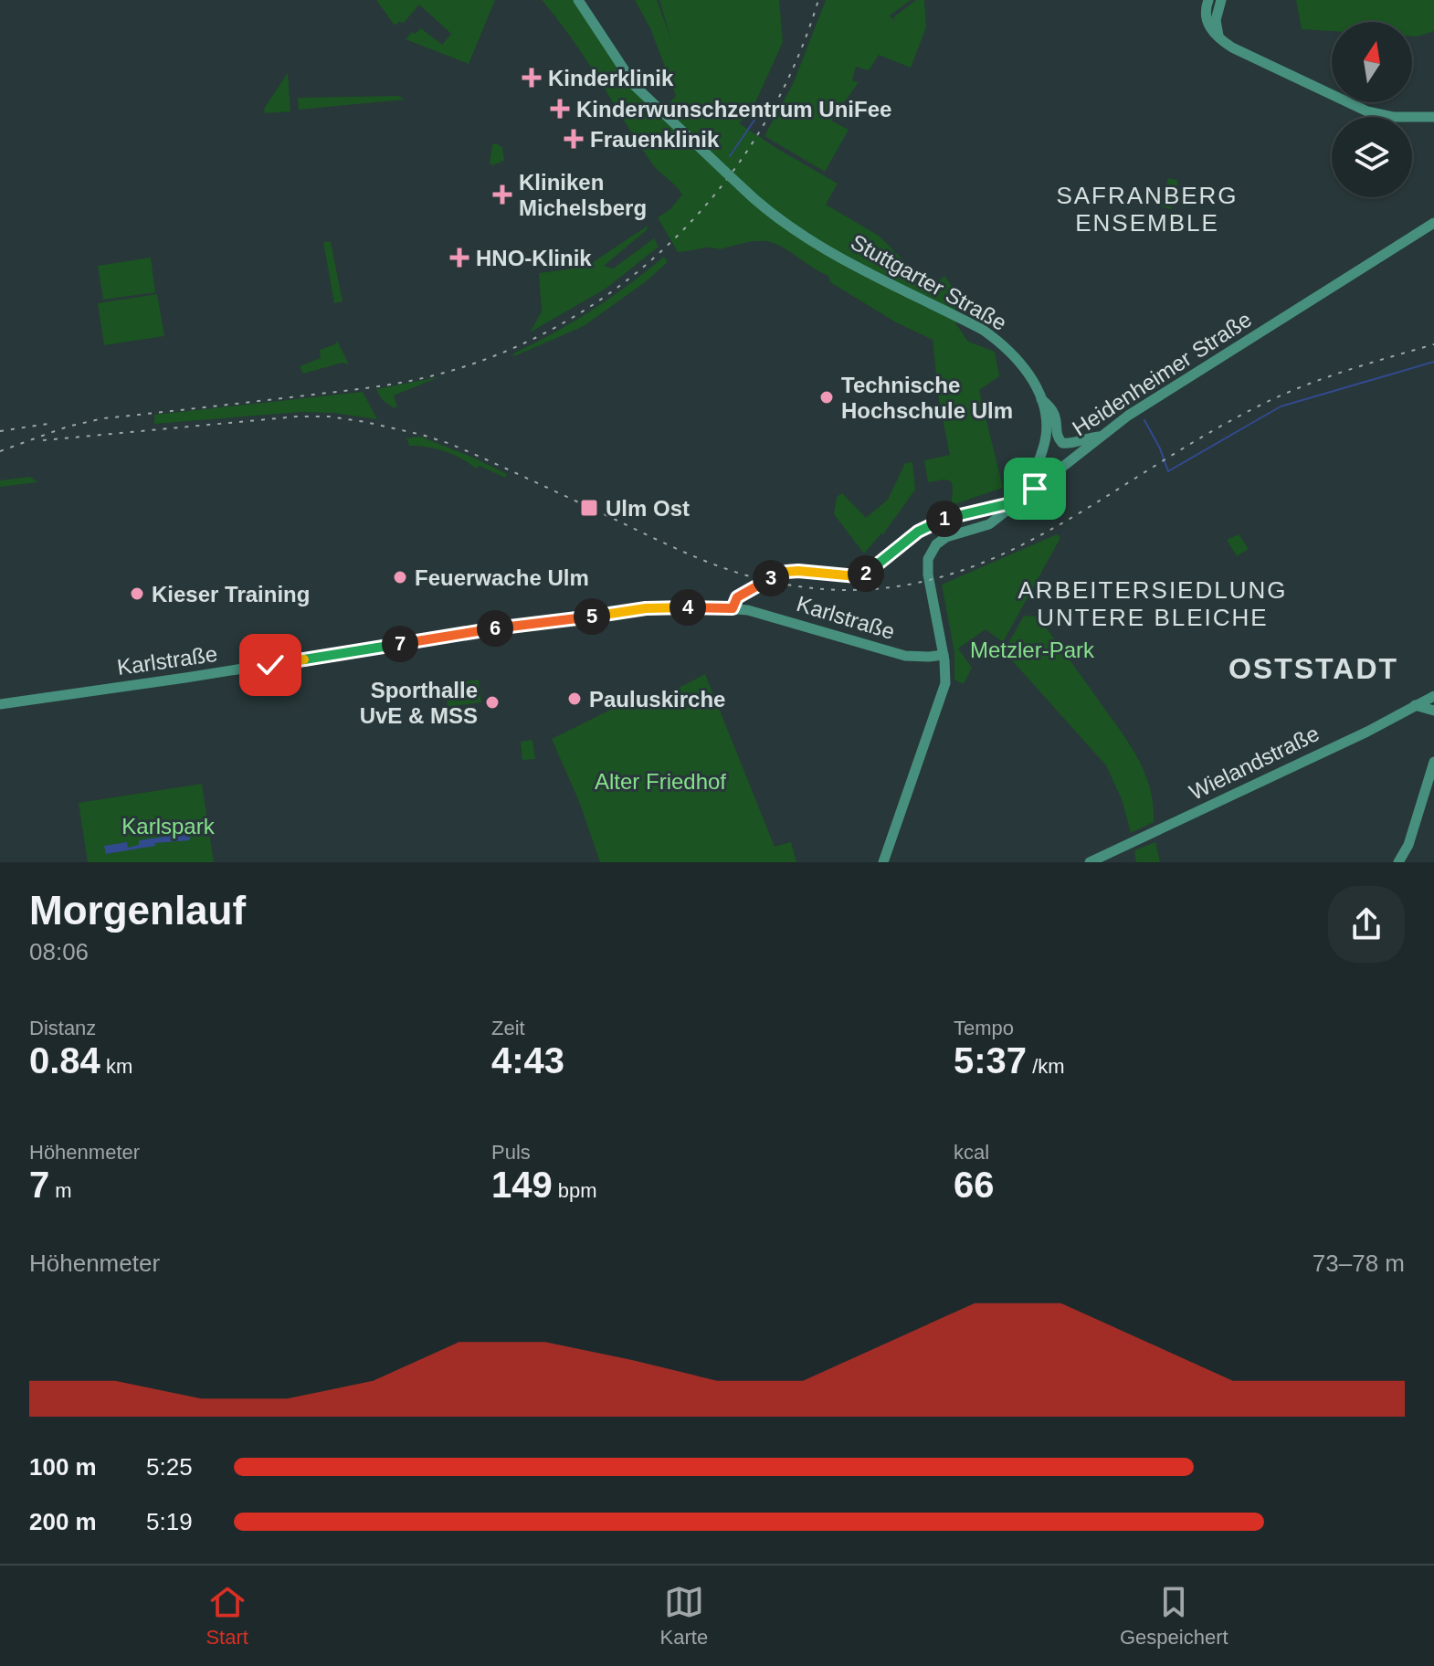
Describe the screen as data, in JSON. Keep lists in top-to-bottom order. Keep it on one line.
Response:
{"streets":{"main road":["Stuttgarter Straße","Heidenheimer Straße","Karlstraße","Wielandstraße"]},"crossings":[["Stuttgarter Straße","Heidenheimer Straße"],["Heidenheimer Straße","Karlstraße"]],"districts":["SAFRANBERG ENSEMBLE","ARBEITERSIEDLUNG UNTERE BLEICHE","OSTSTADT"],"parks":["Metzler-Park","Alter Friedhof","Karlspark"],"places":{"health":["Kinderklinik","Kinderwunschzentrum UniFee","Frauenklinik","Kliniken Michelsberg","HNO-Klinik"],"other":["Technische Hochschule Ulm","Feuerwache Ulm","Kieser Training","Pauluskirche","Sporthalle UvE & MSS"],"transit":["Ulm Ost"]},"north":"top","page":{"pins":["1","2","3","4","5","6","7"],"heading":["Morgenlauf","08:06"],"stats":[["Distanz","0.84 km"],["Zeit","4:43"],["Tempo","5:37 /km"],["Höhenmeter","7 m"],["Puls","149 bpm"],["kcal","66"]],"chart":["Höhenmeter","73–78 m"],"list":[{"name":"100 m","note":"5:25"},{"name":"200 m","note":"5:19"}],"tabs":["Start","Karte","Gespeichert"]}}
